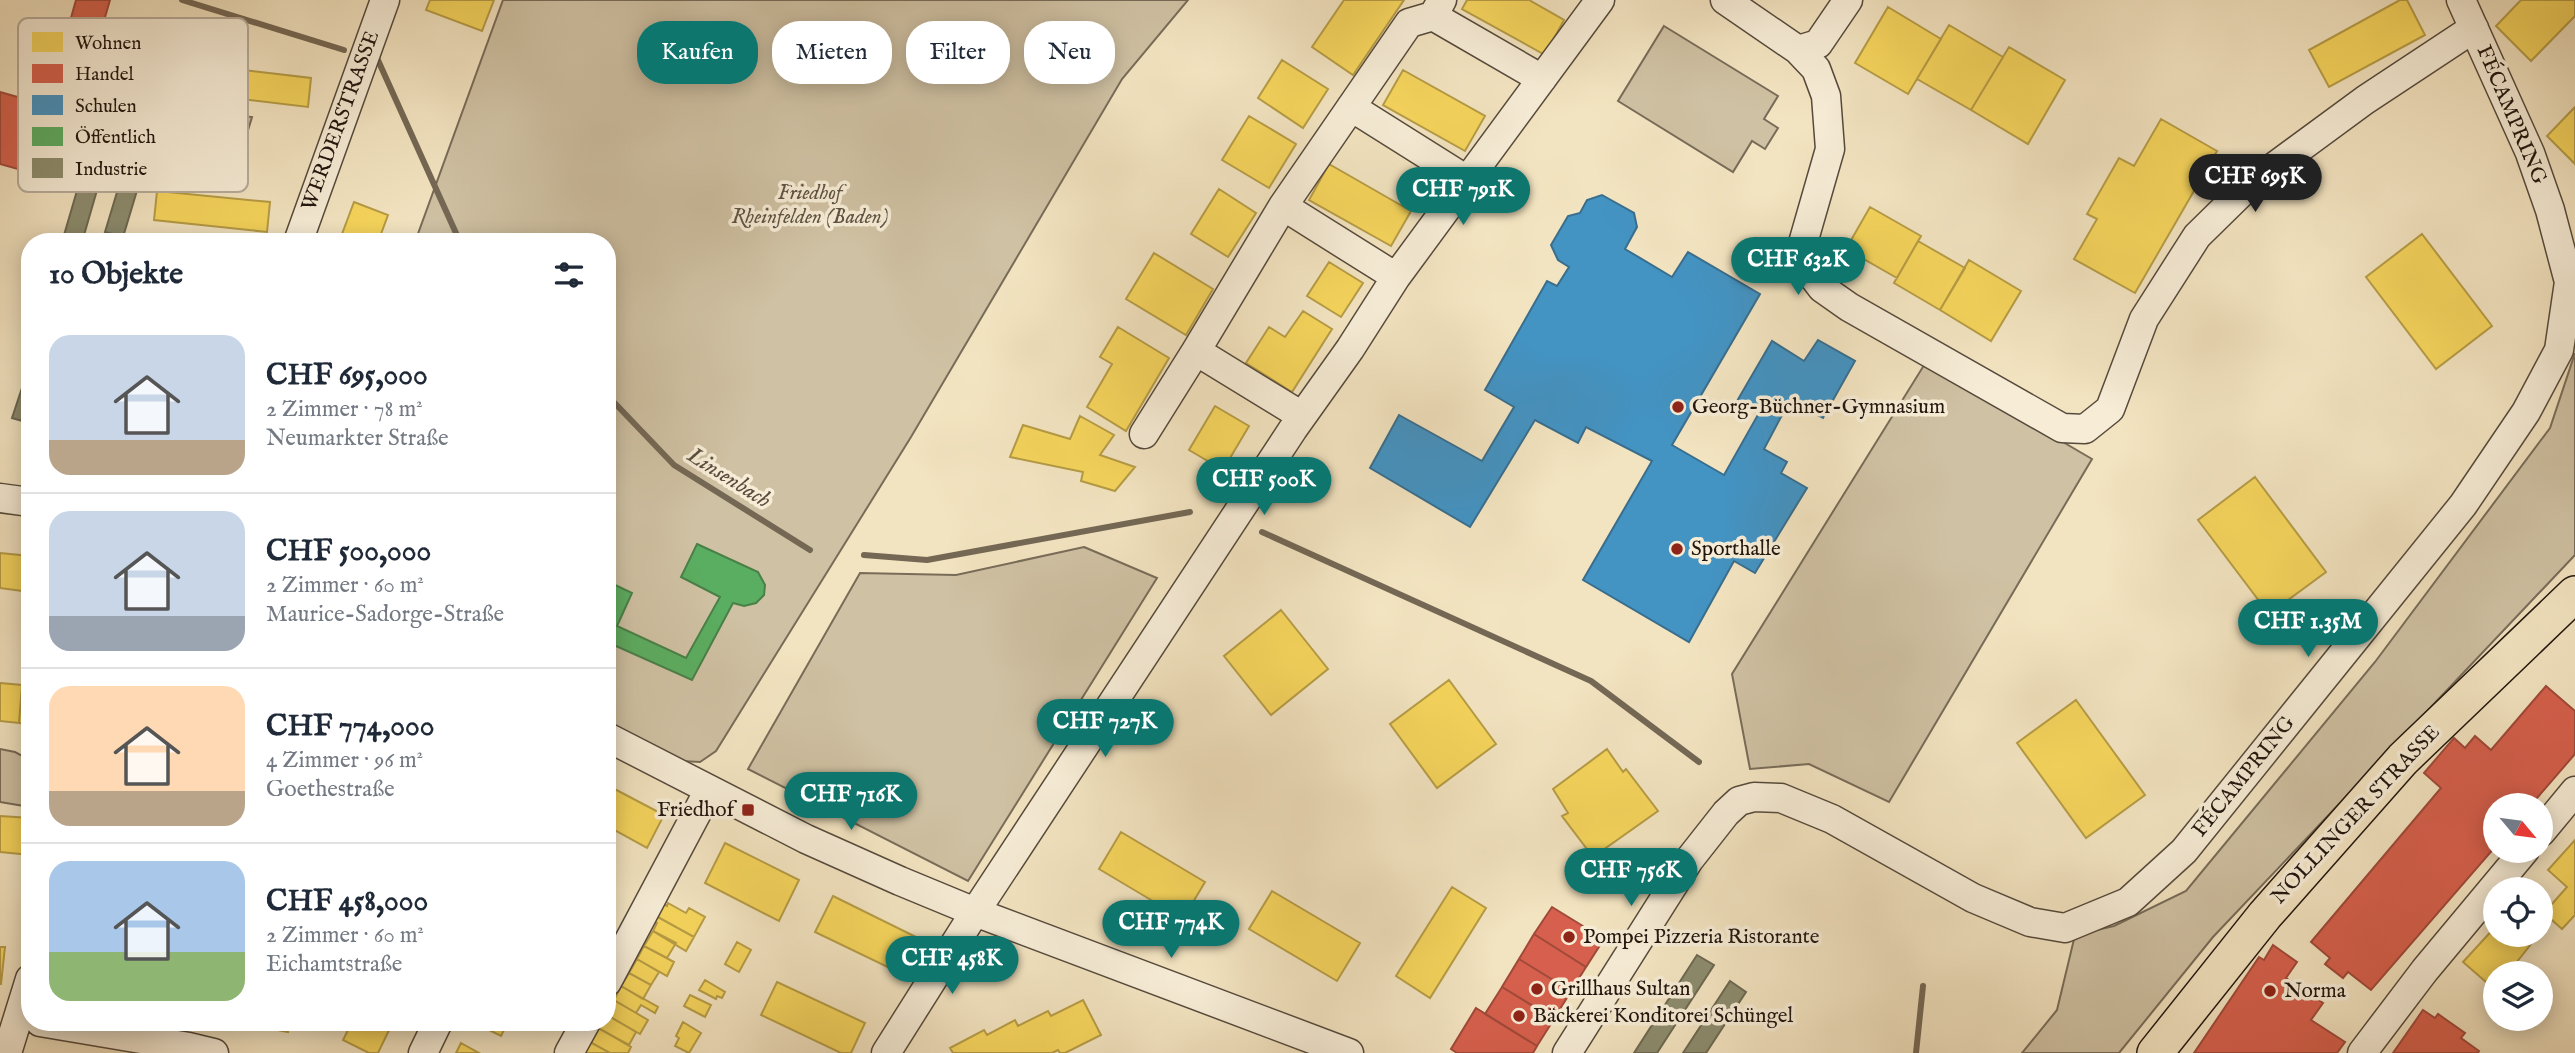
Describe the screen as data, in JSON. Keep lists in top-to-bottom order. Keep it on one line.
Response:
{"streets":{"main road":["NOLLINGER STRASSE"],"street":["FÉCAMPRING","WERDERSTRASSE"]},"water":["Linsenbach"],"parks":["Friedhof Rheinfelden (Baden)"],"places":{"other":["Georg-Büchner-Gymnasium","Sporthalle","Pompei Pizzeria Ristorante","Grillhaus Sultan","Norma","Bäckerei Konditorei Schüngel"],"transit":["Friedhof"]},"legend":["Wohnen","Handel","Schulen","Öffentlich","Industrie"],"north":"bottom right","page":{"chip":["Kaufen","Mieten","Filter","Neu"],"price":["CHF 695K","CHF 791K","CHF 632K","CHF 500K","CHF 1.35M","CHF 727K","CHF 716K","CHF 756K","CHF 774K","CHF 458K"],"heading":"10 Objekte","list":[{"name":"CHF 695,000","note":"2 Zimmer · 78 m² · Neumarkter Straße"},{"name":"CHF 500,000","note":"2 Zimmer · 60 m² · Maurice-Sadorge-Straße"},{"name":"CHF 774,000","note":"4 Zimmer · 96 m² · Goethestraße"},{"name":"CHF 458,000","note":"2 Zimmer · 60 m² · Eichamtstraße"}]}}
